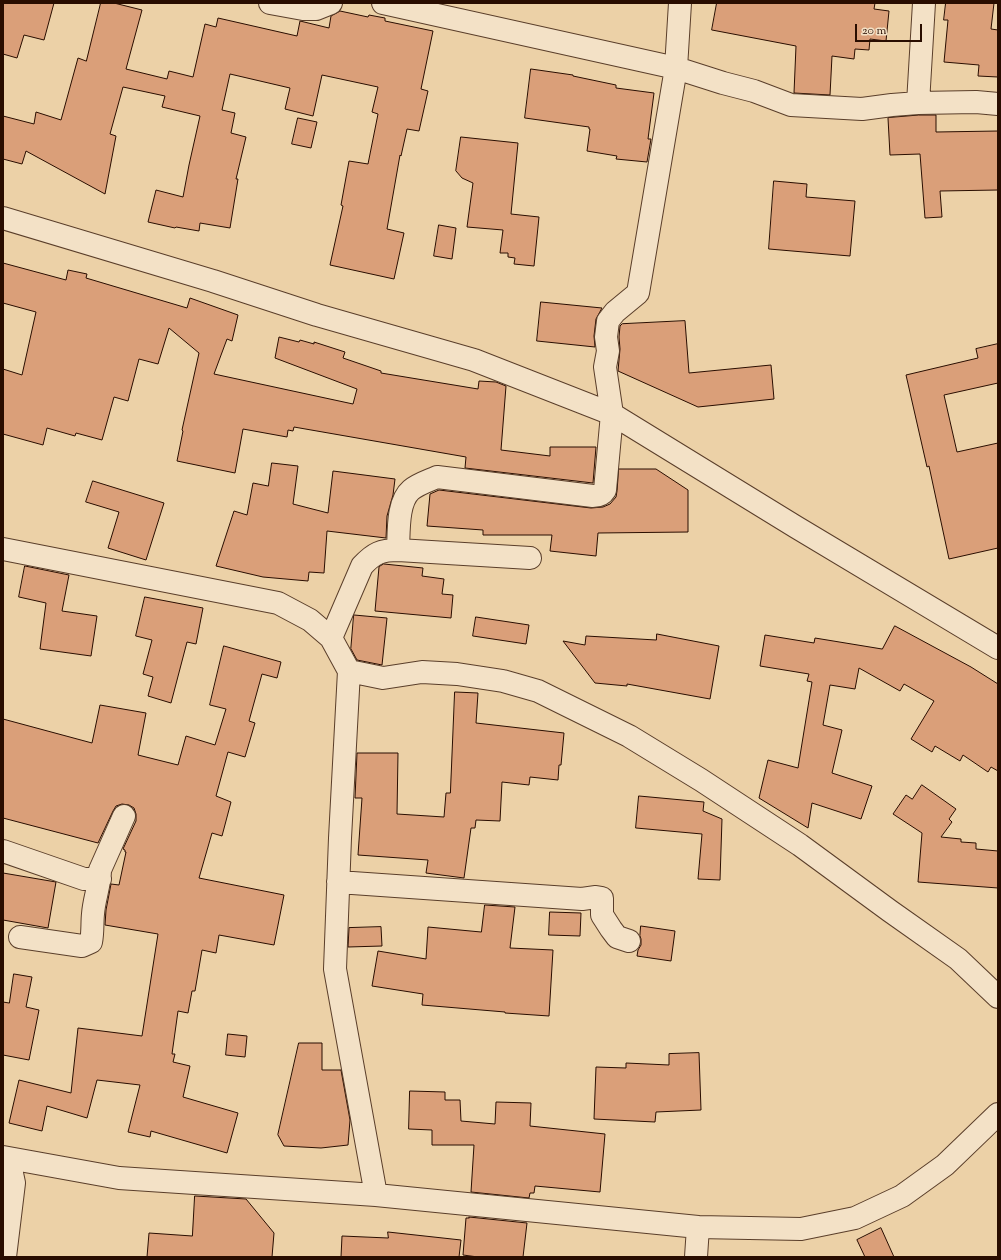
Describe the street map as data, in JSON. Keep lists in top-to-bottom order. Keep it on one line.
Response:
{"scale_bar":"20 m"}
